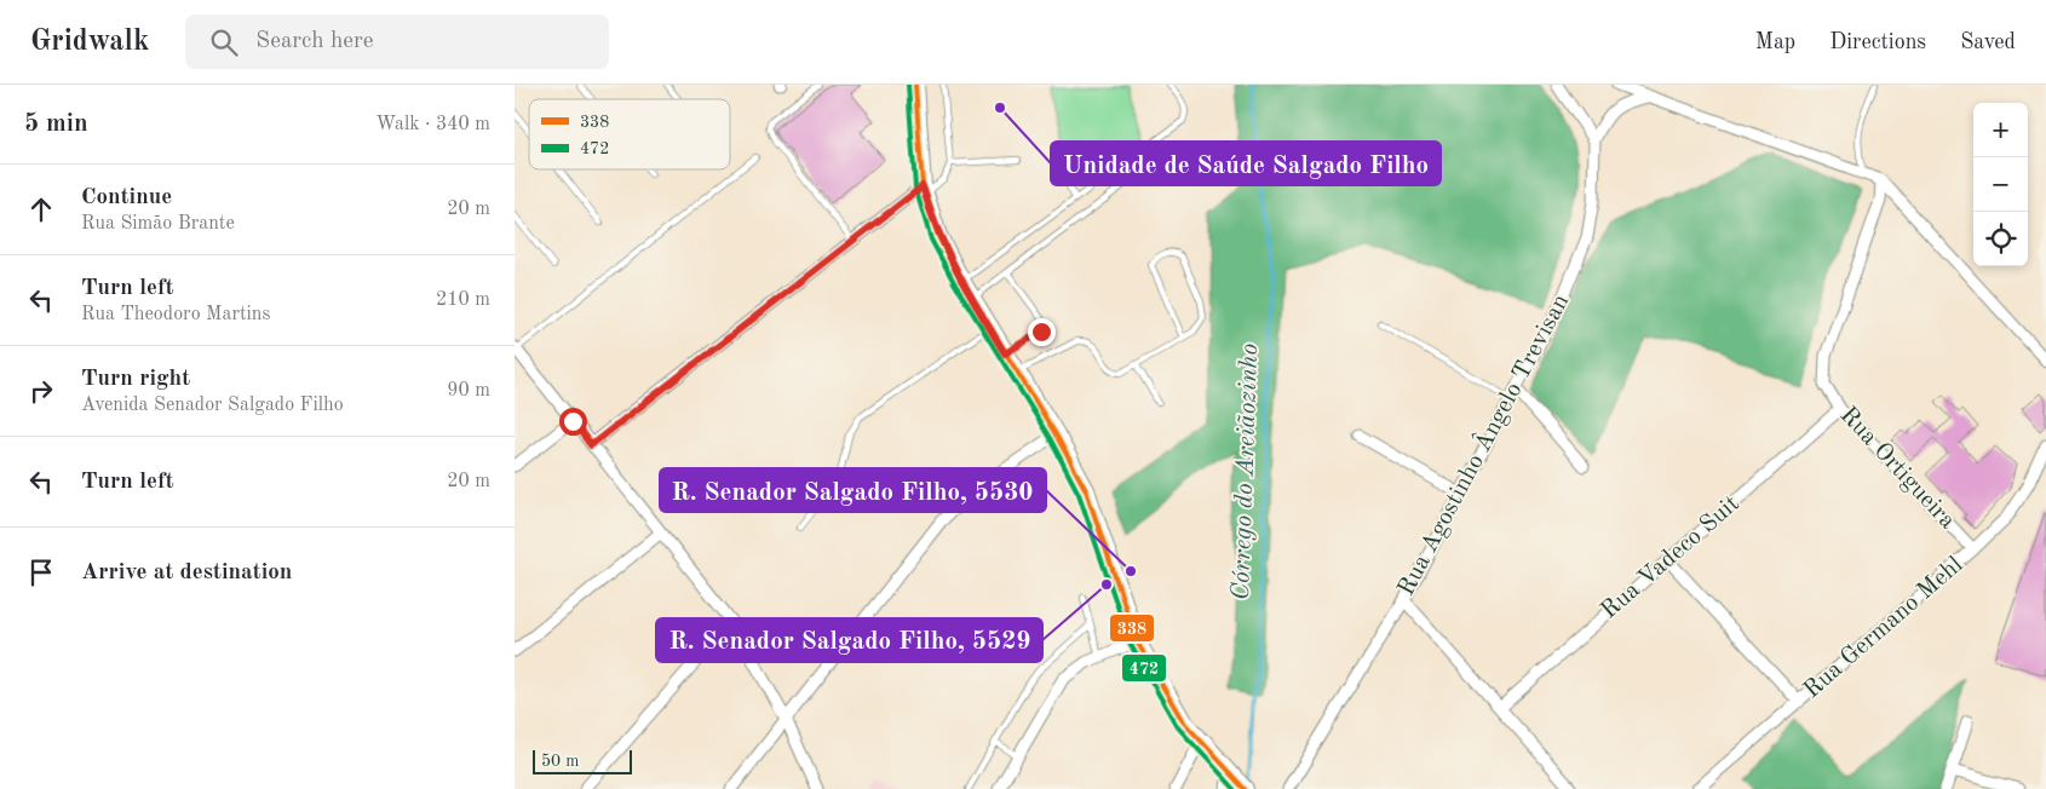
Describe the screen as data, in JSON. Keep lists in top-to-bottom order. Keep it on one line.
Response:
{"streets":{"street":["Rua Agostinho Ângelo Trevisan","Rua Ortigueira","Rua Vadeco Suit","Rua Germano Mehl"]},"crossings":[["Rua Ortigueira","Rua Vadeco Suit"],["Rua Ortigueira","Rua Germano Mehl"]],"water":["Córrego do Areiãozinho"],"places":["Unidade de Saúde Salgado Filho","R. Senador Salgado Filho, 5530","R. Senador Salgado Filho, 5529"],"lines":["transit line 338","transit line 472"],"legend":["338","472"],"scale_bar":"50 m","page":{"header":"Gridwalk","search":"Search here","nav":["Map","Directions","Saved"],"heading":["5 min","Walk · 340 m"],"map_buttons":["+","−"],"list":[["Continue","Rua Simão Brante","20 m"],["Turn left","Rua Theodoro Martins","210 m"],["Turn right","Avenida Senador Salgado Filho","90 m"],["Turn left","20 m"],"Arrive at destination"],"scale":"50 m"}}
